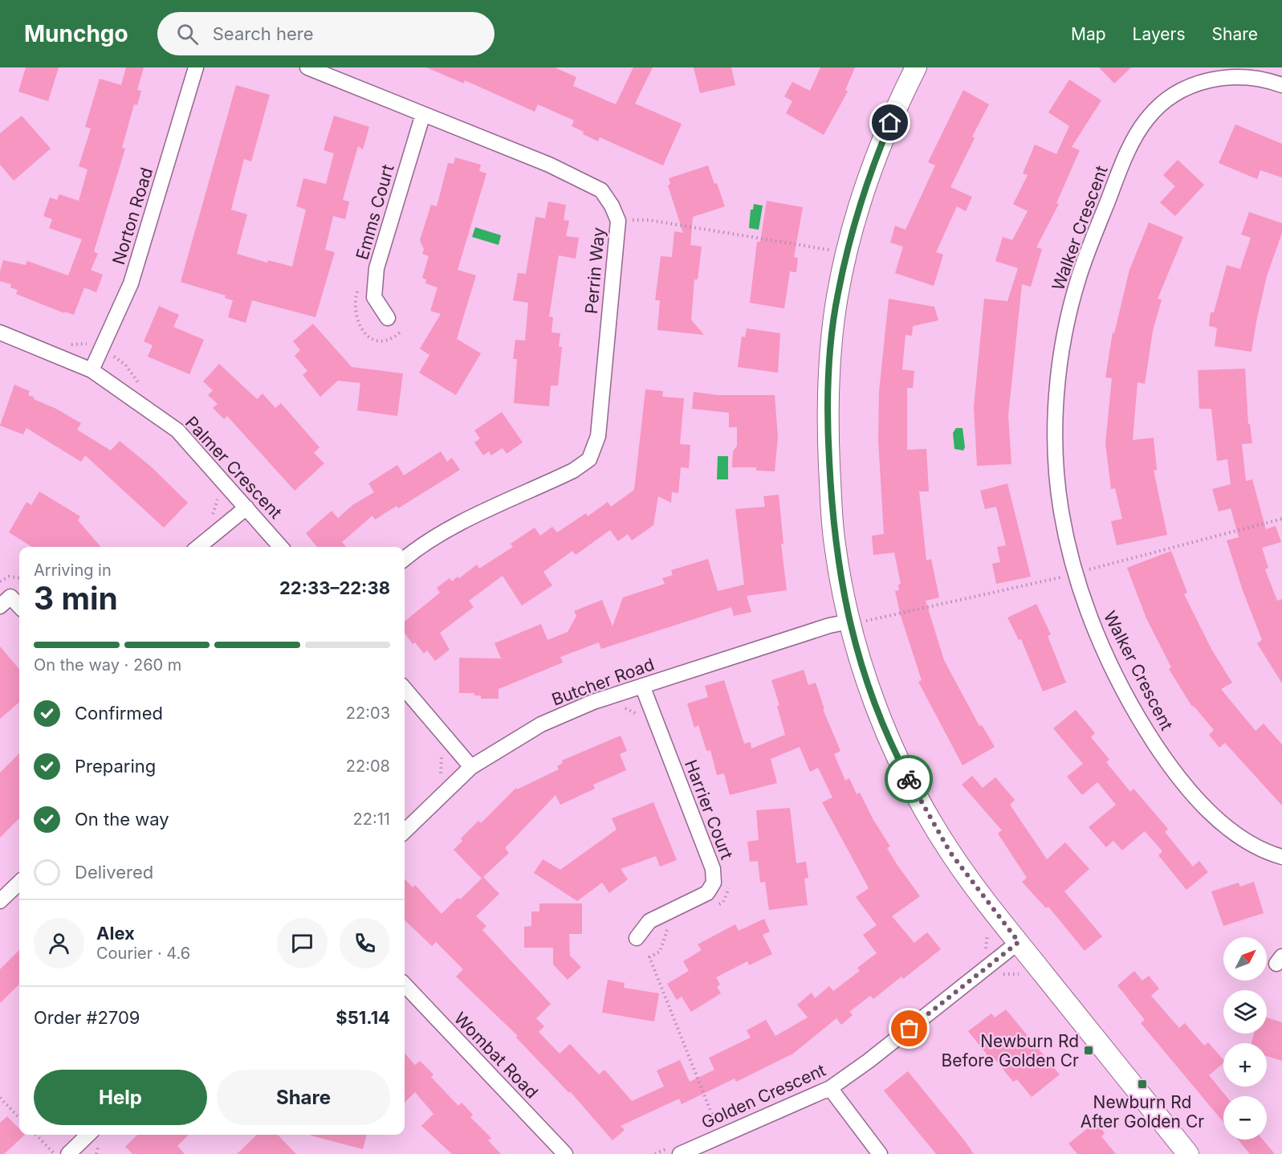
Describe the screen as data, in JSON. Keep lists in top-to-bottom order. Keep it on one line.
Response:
{"streets":{"street":["Emms Court","Norton Road","Walker Crescent","Perrin Way","Palmer Crescent","Butcher Road","Harrier Court","Wombat Road","Golden Crescent"]},"crossings":[["Emms Court","Perrin Way"],["Norton Road","Palmer Crescent"],["Butcher Road","Harrier Court"]],"places":{"transit":["Newburn Rd Before Golden Cr","Newburn Rd After Golden Cr"]},"north":"top right","page":{"header":"Munchgo","search":"Search here","nav":["Map","Layers","Share"],"heading":["3 min","Arriving in","22:33–22:38"],"panel":["Alex","Courier · 4.6","Order #2709","$51.14"],"bar":"On the way · 260 m","list":[["Confirmed","22:03"],["Preparing","22:08"],["On the way","22:11"],"Delivered"],"map_buttons":["+","−"],"buttons":["Help","Share"]}}
